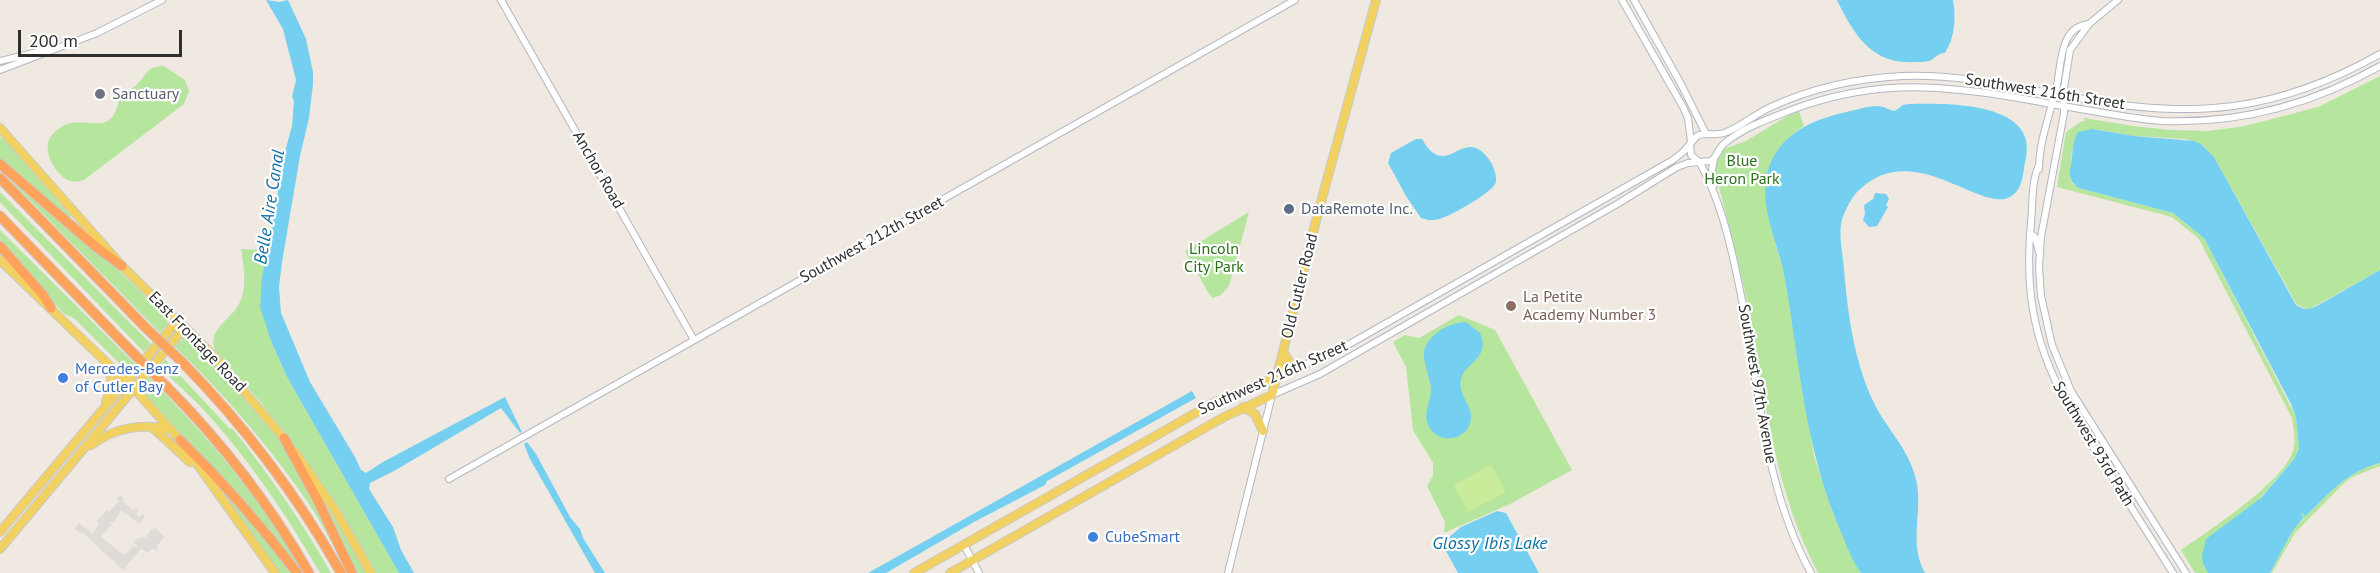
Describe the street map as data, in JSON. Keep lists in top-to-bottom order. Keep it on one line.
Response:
{"streets":{"main road":["Southwest 216th Street","Old Cutler Road","East Frontage Road"],"street":["Anchor Road","Southwest 212th Street","Southwest 97th Avenue","Southwest 93rd Path"]},"crossings":[["Southwest 216th Street","Old Cutler Road"],["Southwest 216th Street","Southwest 97th Avenue"],["Southwest 216th Street","Southwest 93rd Path"],["Anchor Road","Southwest 212th Street"]],"water":["Belle Aire Canal","Glossy Ibis Lake"],"parks":["Blue Heron Park","Lincoln City Park"],"places":["Sanctuary","DataRemote Inc.","La Petite Academy Number 3","Mercedes-Benz of Cutler Bay","CubeSmart"],"scale_bar":"200 m"}
